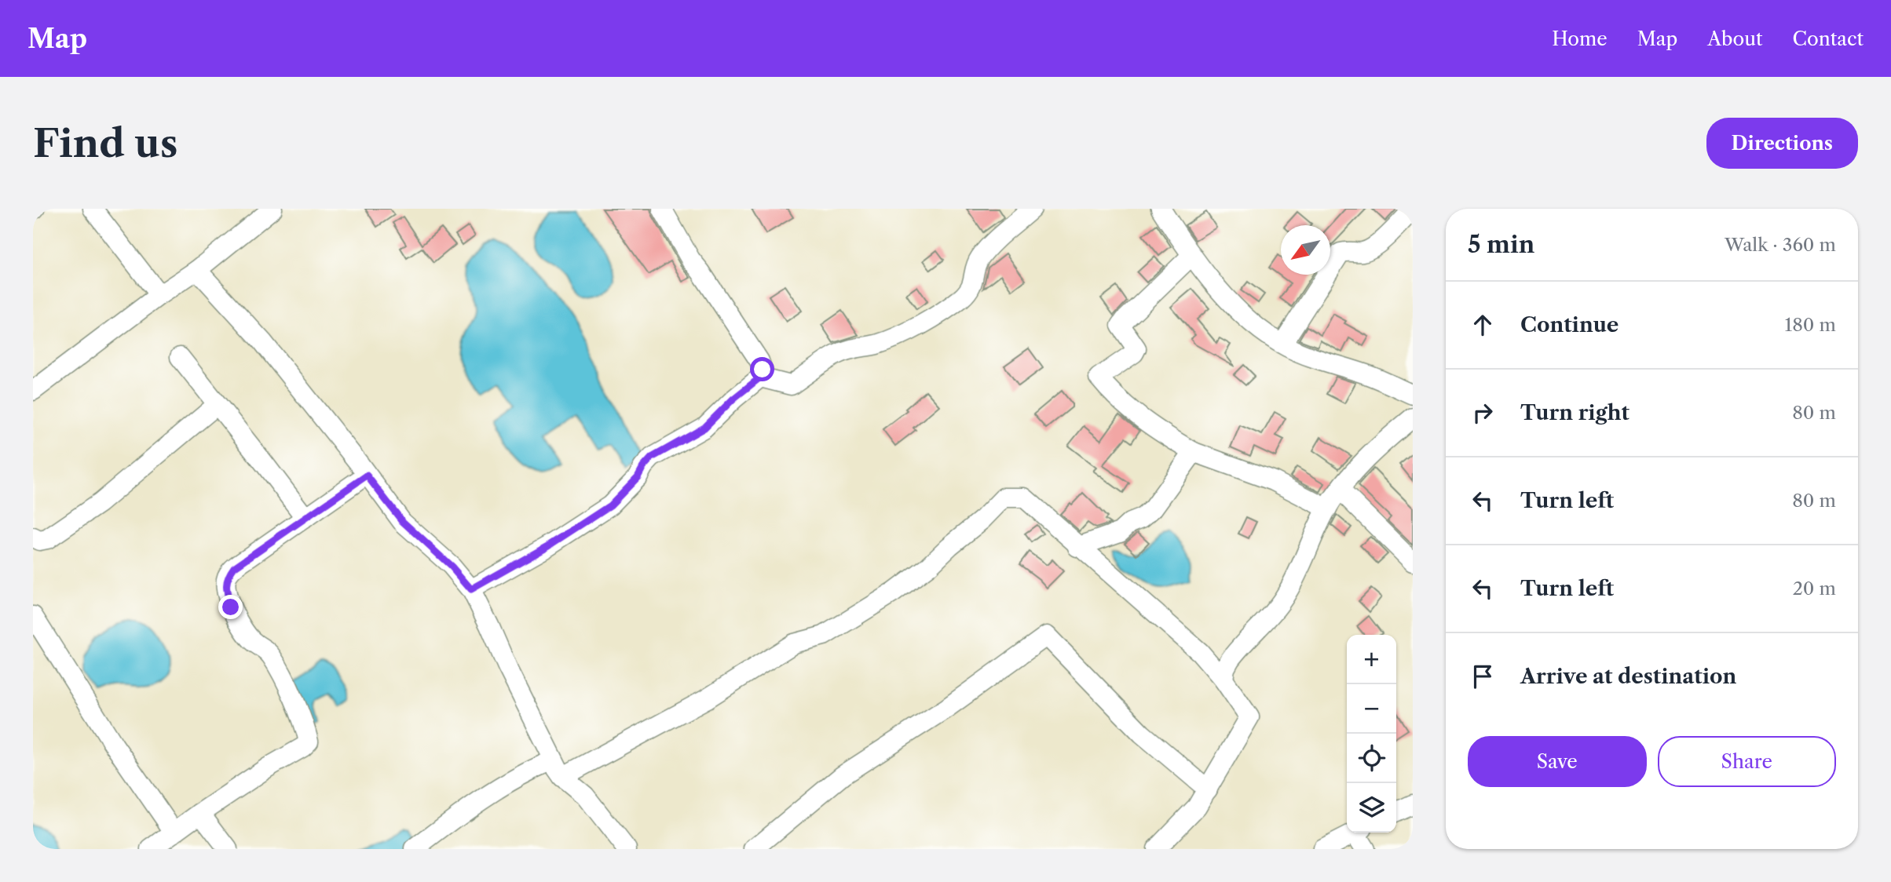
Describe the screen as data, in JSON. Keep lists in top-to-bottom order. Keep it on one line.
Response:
{"north":"bottom left","page":{"header":"Map","nav":["Home","Map","About","Contact"],"buttons":["Directions",["Save","Share"]],"title":"Find us","heading":["5 min","Walk · 360 m"],"list":[["Continue","180 m"],["Turn right","80 m"],["Turn left","80 m"],["Turn left","20 m"],"Arrive at destination"],"map_buttons":["+","−"]}}
